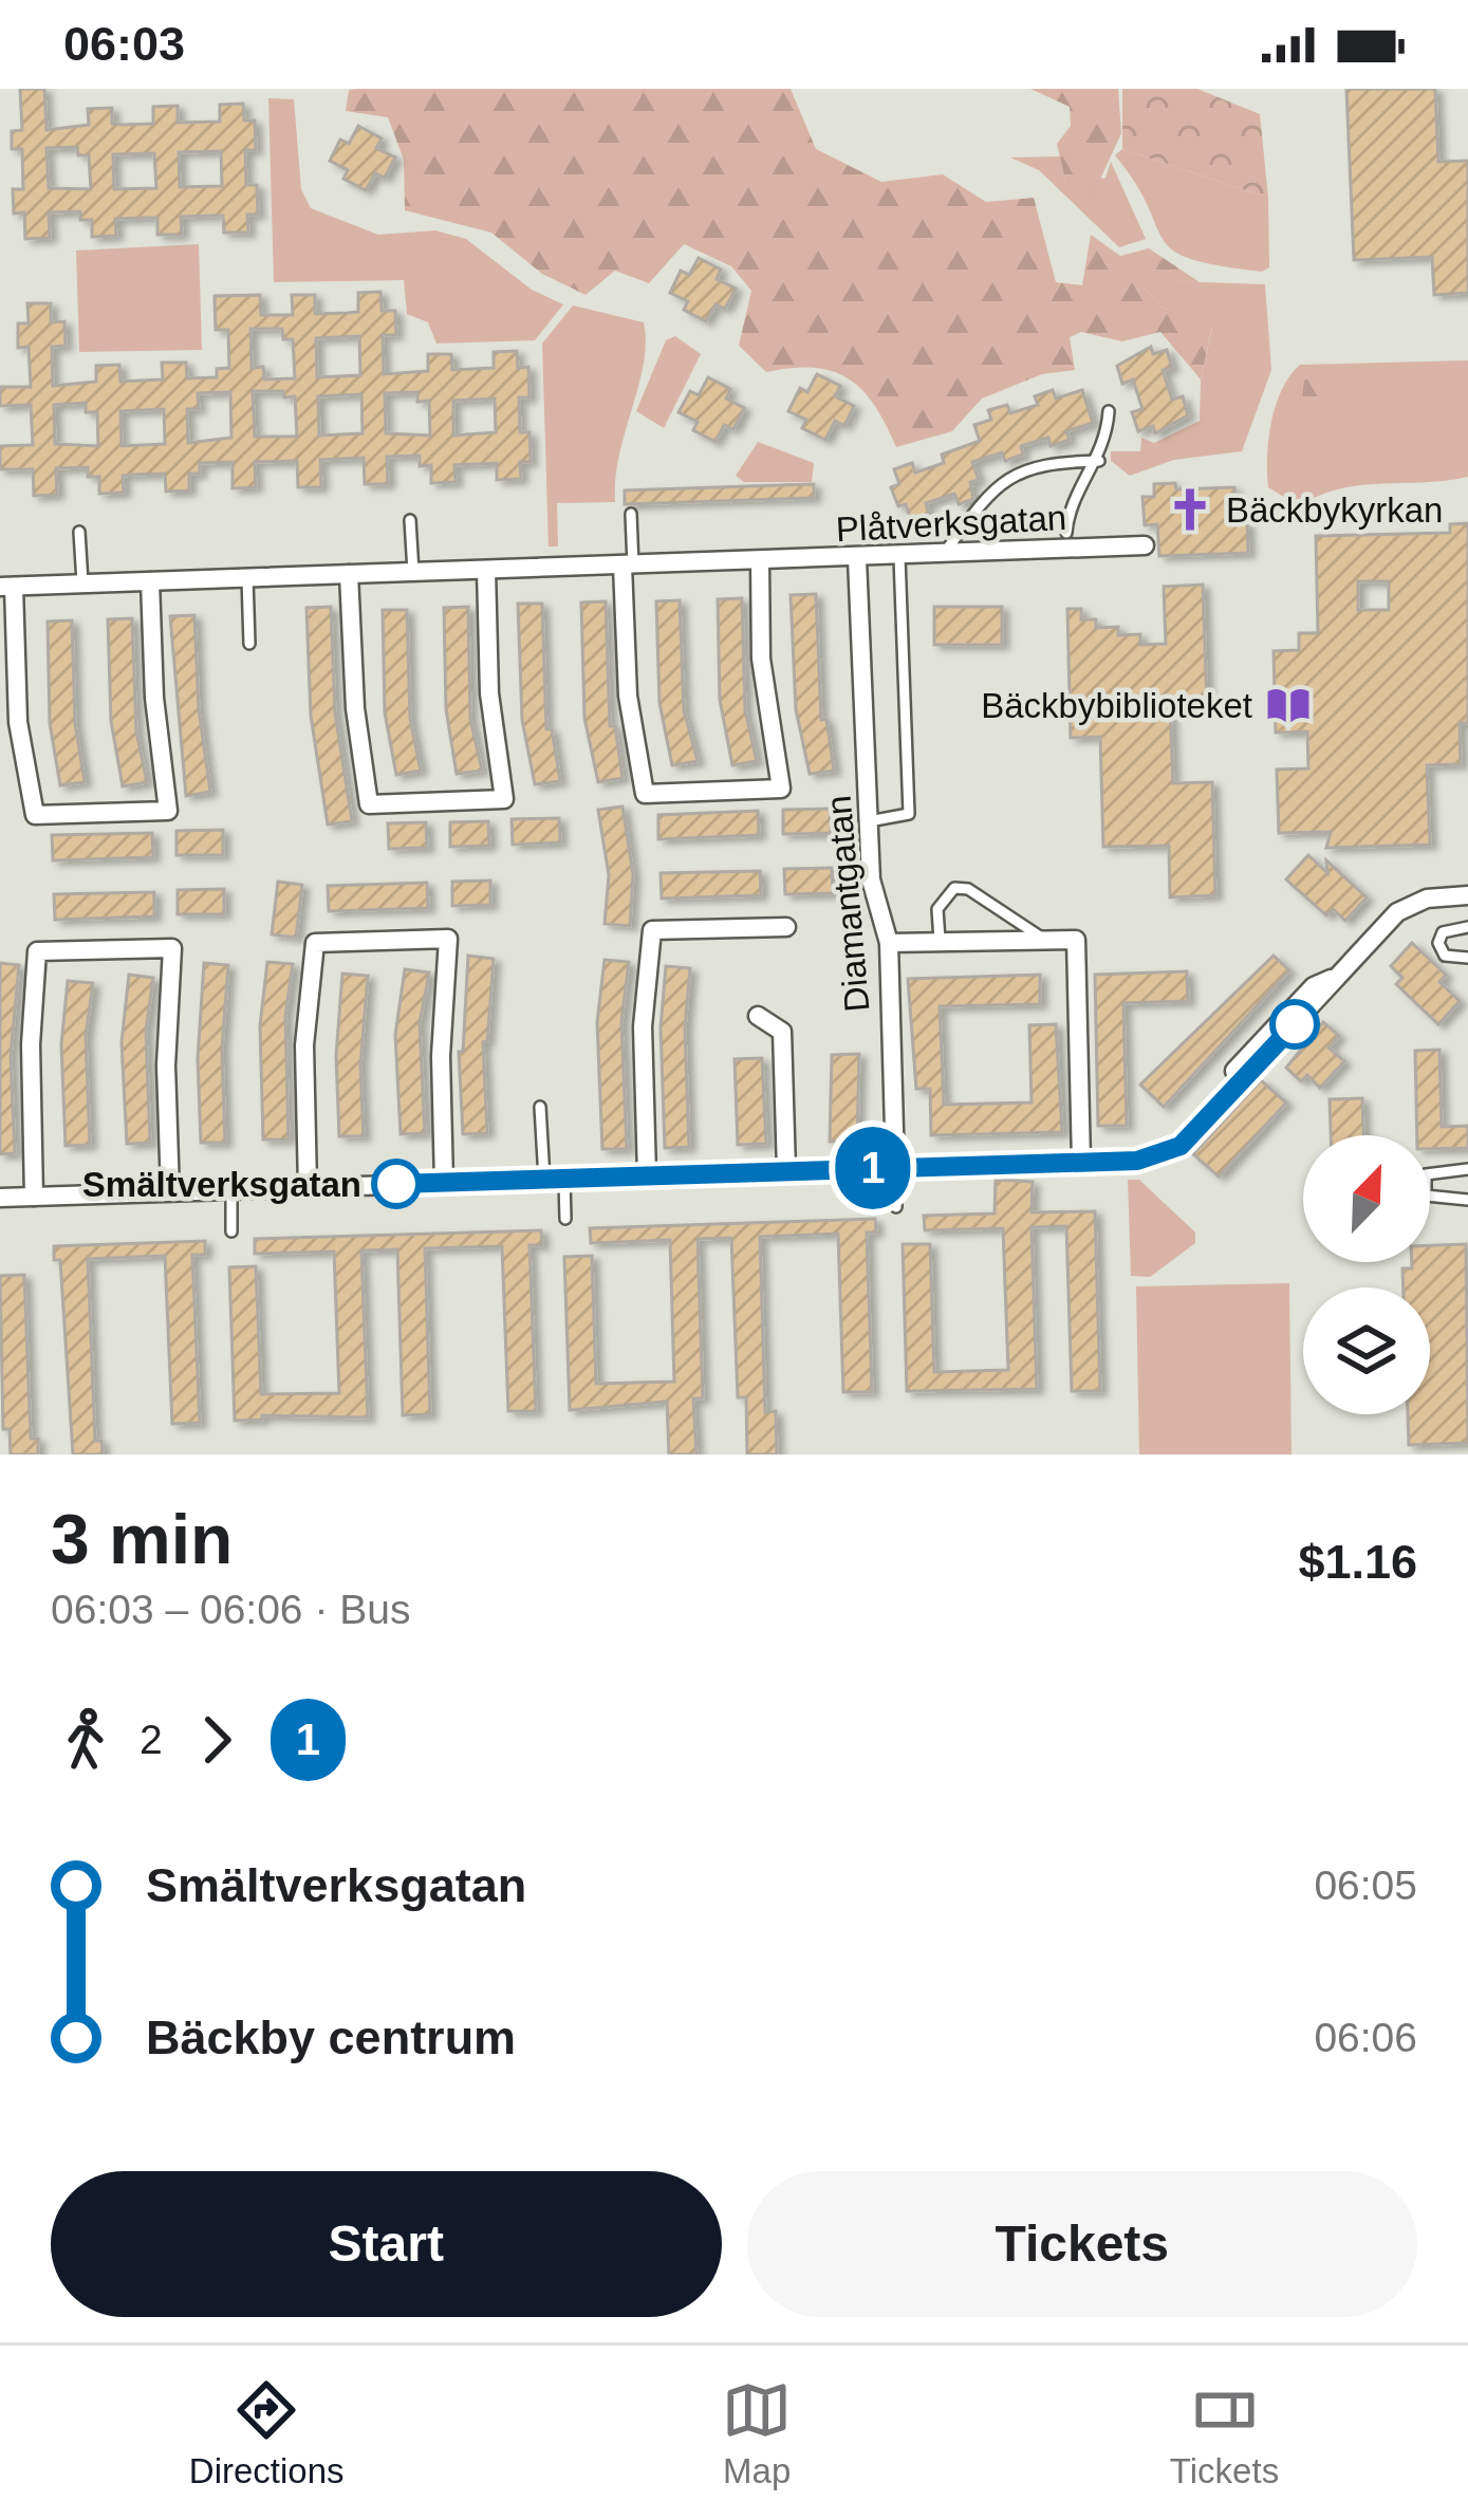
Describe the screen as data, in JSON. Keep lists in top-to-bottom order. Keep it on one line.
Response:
{"streets":{"street":["Plåtverksgatan","Diamantgatan"]},"crossings":[["Plåtverksgatan","Diamantgatan"]],"places":{"church":["Bäckbykyrkan"],"library":["Bäckbybiblioteket"],"other":["Smältverksgatan"]},"lines":["bus line 1"],"north":"top right","page":{"status":"06:03","on_map":"1","heading":["3 min","06:03 – 06:06 · Bus","$1.16"],"legs":["2","1"],"list":[{"name":"Smältverksgatan","value":"06:05"},{"name":"Bäckby centrum","value":"06:06"}],"buttons":["Start","Tickets"],"tabs":["Directions","Map","Tickets"]}}
